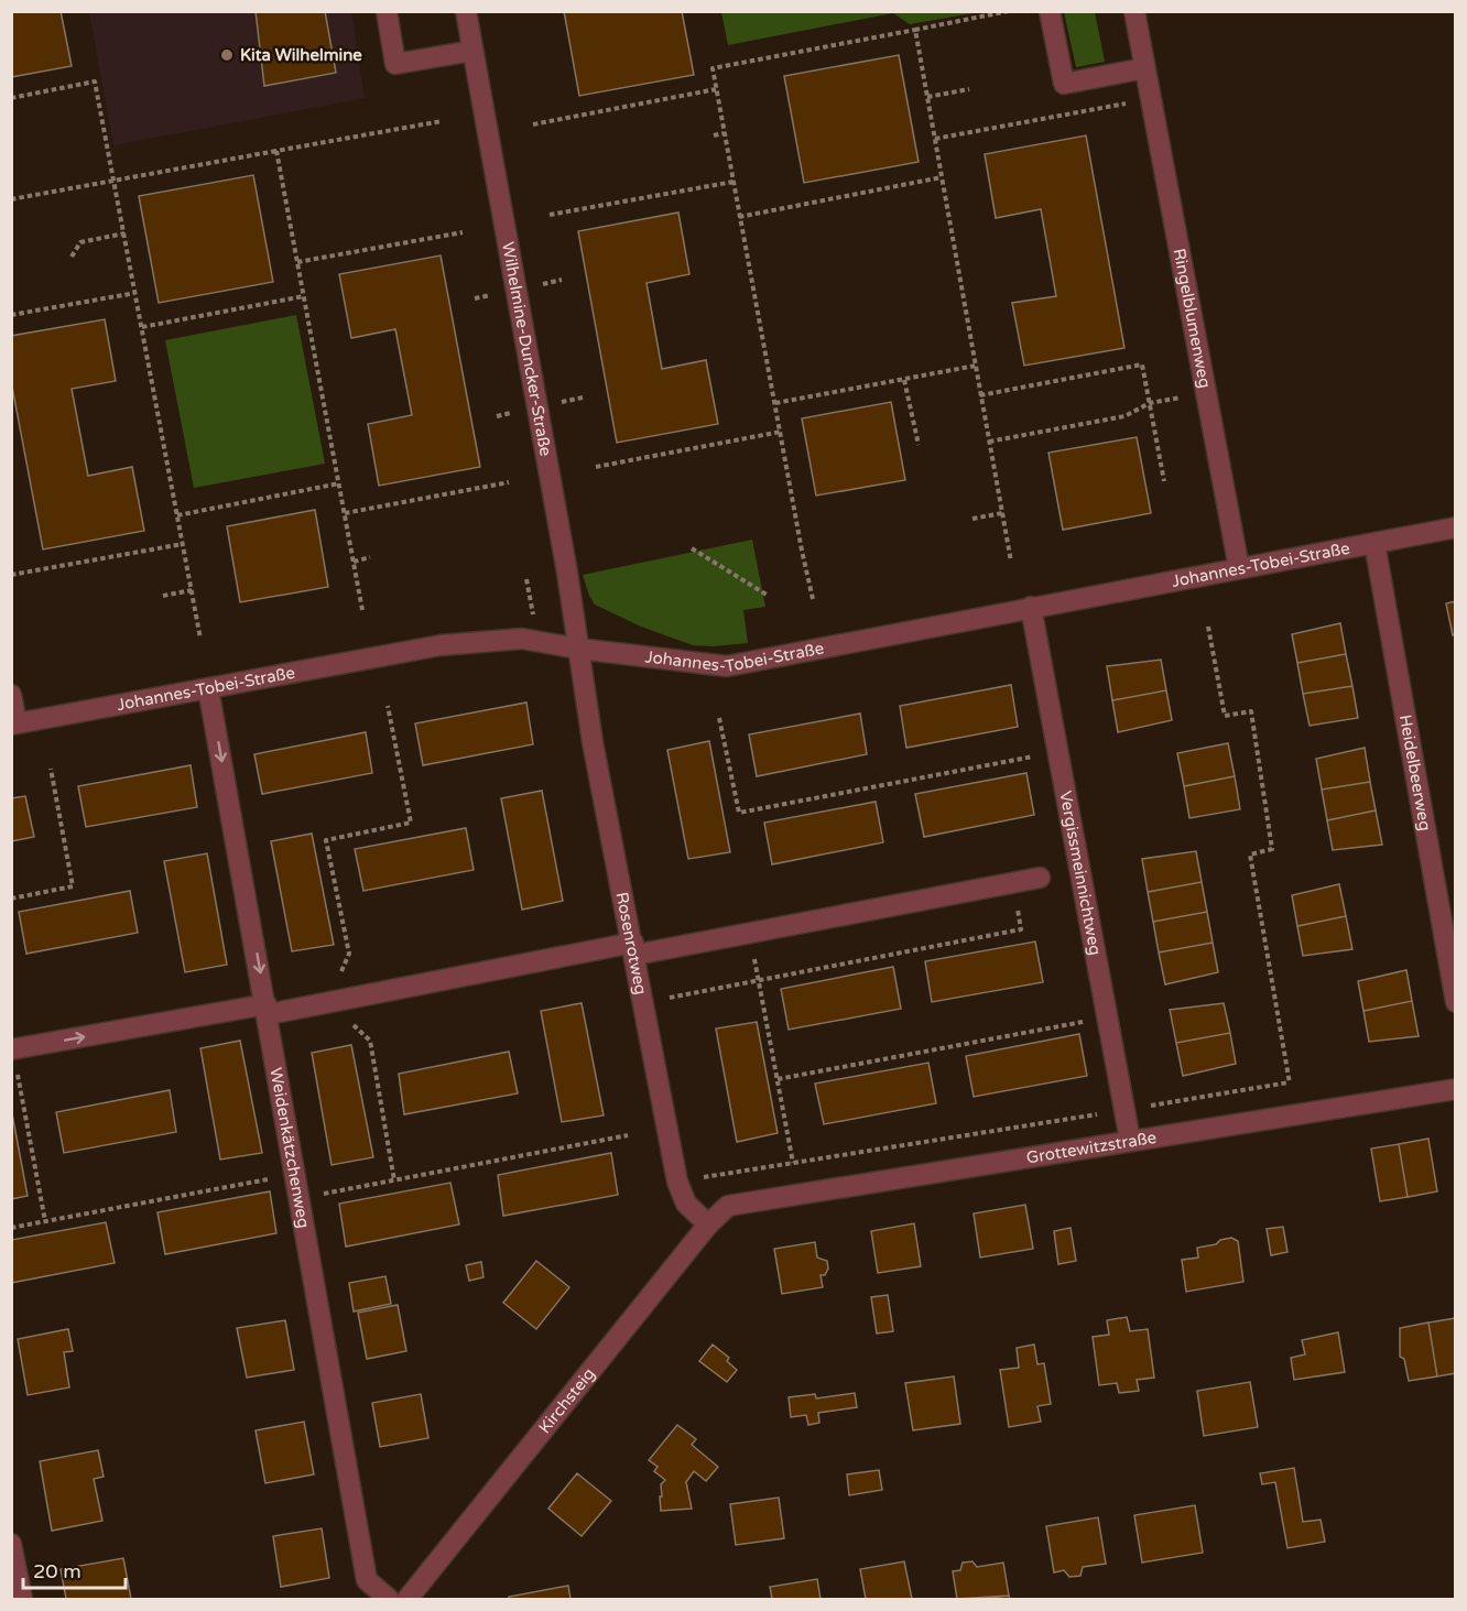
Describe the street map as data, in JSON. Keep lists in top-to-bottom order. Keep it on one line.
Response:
{"streets":{"street":["Ringelblumenweg","Wilhelmine-Duncker-Straße","Johannes-Tobei-Straße","Heidelbeerweg","Vergissmeinnichtweg","Rosenrotweg","Grottewitzstraße","Weidenkätzchenweg","Kirchsteig"]},"crossings":[["Ringelblumenweg","Johannes-Tobei-Straße"],["Wilhelmine-Duncker-Straße","Johannes-Tobei-Straße"],["Wilhelmine-Duncker-Straße","Rosenrotweg"],["Johannes-Tobei-Straße","Heidelbeerweg"],["Johannes-Tobei-Straße","Vergissmeinnichtweg"],["Johannes-Tobei-Straße","Rosenrotweg"],["Johannes-Tobei-Straße","Weidenkätzchenweg"],["Vergissmeinnichtweg","Grottewitzstraße"],["Rosenrotweg","Kirchsteig"],["Grottewitzstraße","Kirchsteig"]],"places":["Kita Wilhelmine"],"scale_bar":"20 m"}
